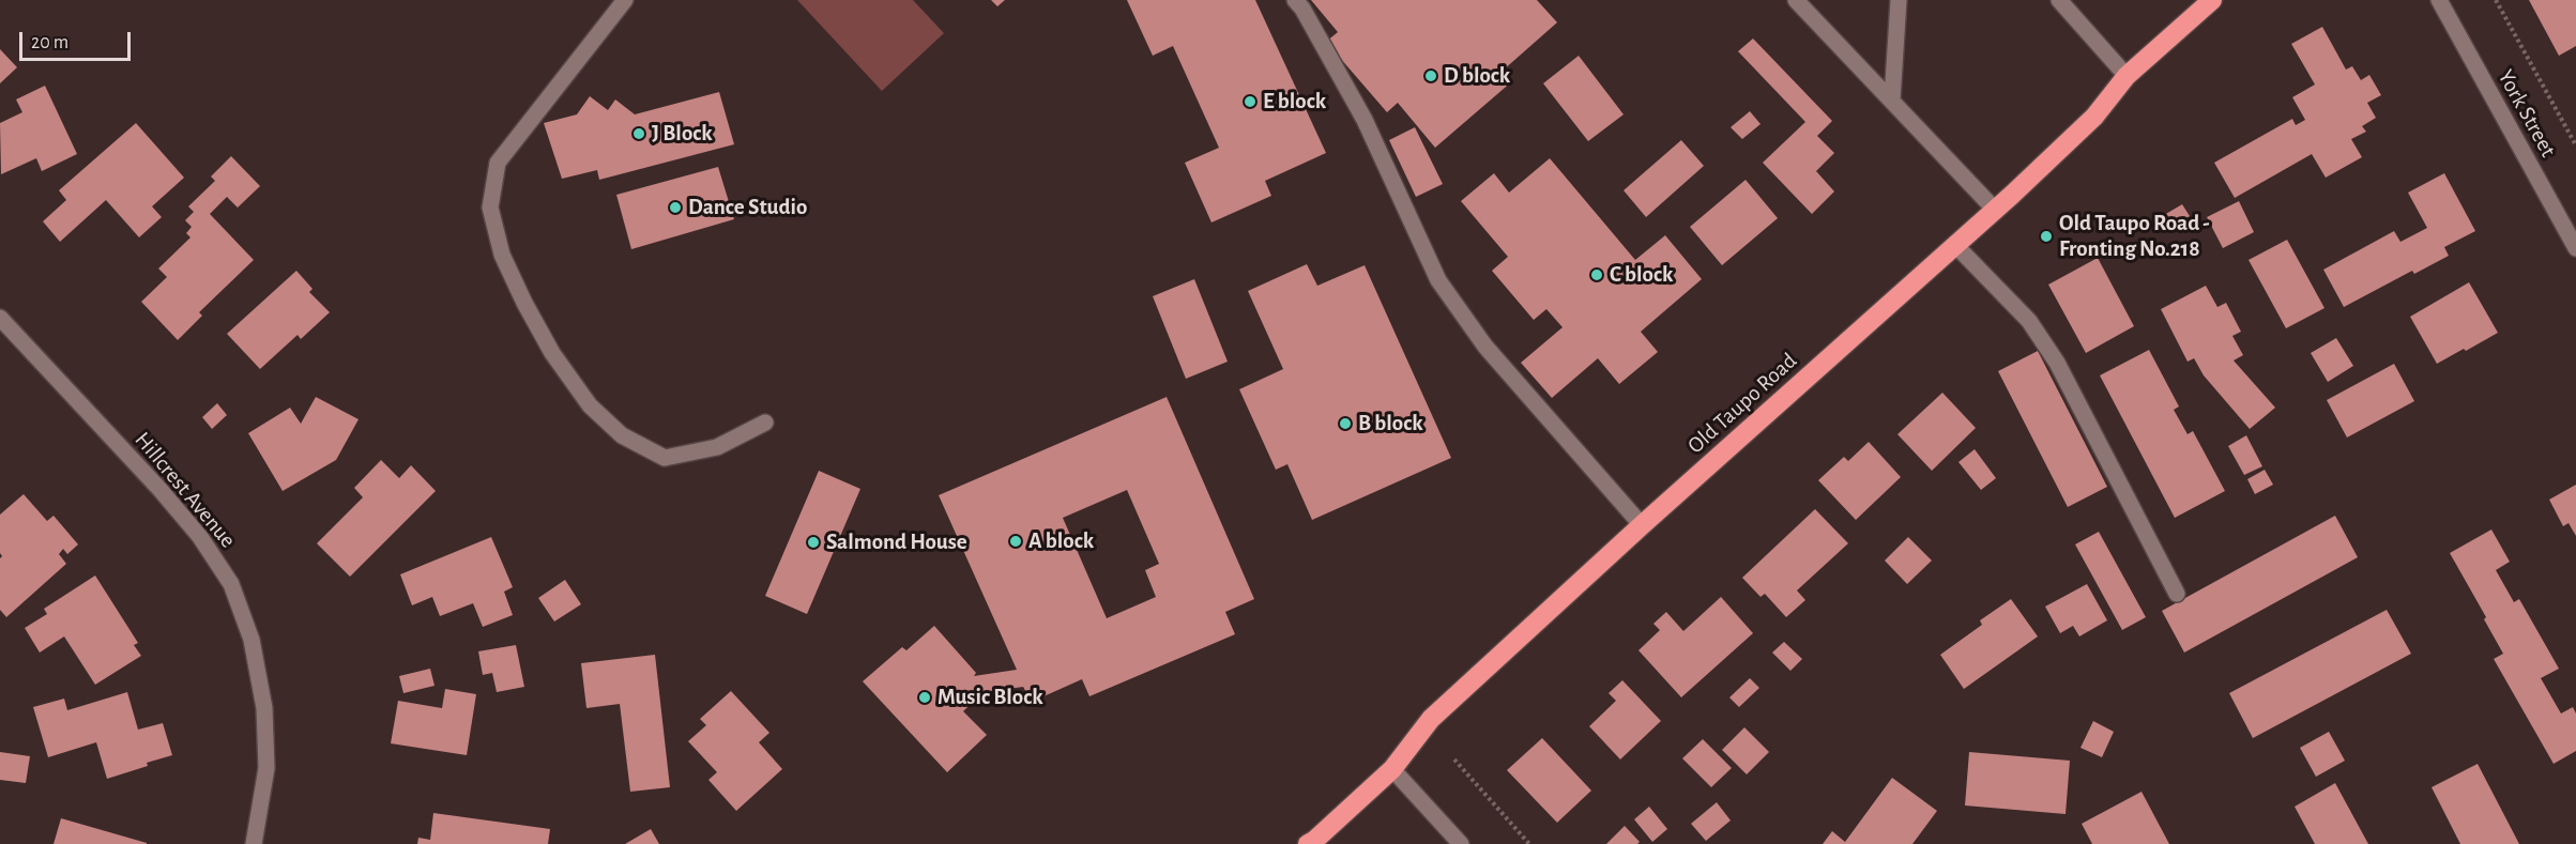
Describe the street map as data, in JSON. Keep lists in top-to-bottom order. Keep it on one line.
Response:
{"streets":{"highway":["Old Taupo Road"],"street":["York Street","Hillcrest Avenue"]},"places":["D block","E block","J Block","Dance Studio","Old Taupo Road - Fronting No.218","C block","B block","A block","Salmond House","Music Block"],"scale_bar":"20 m"}
